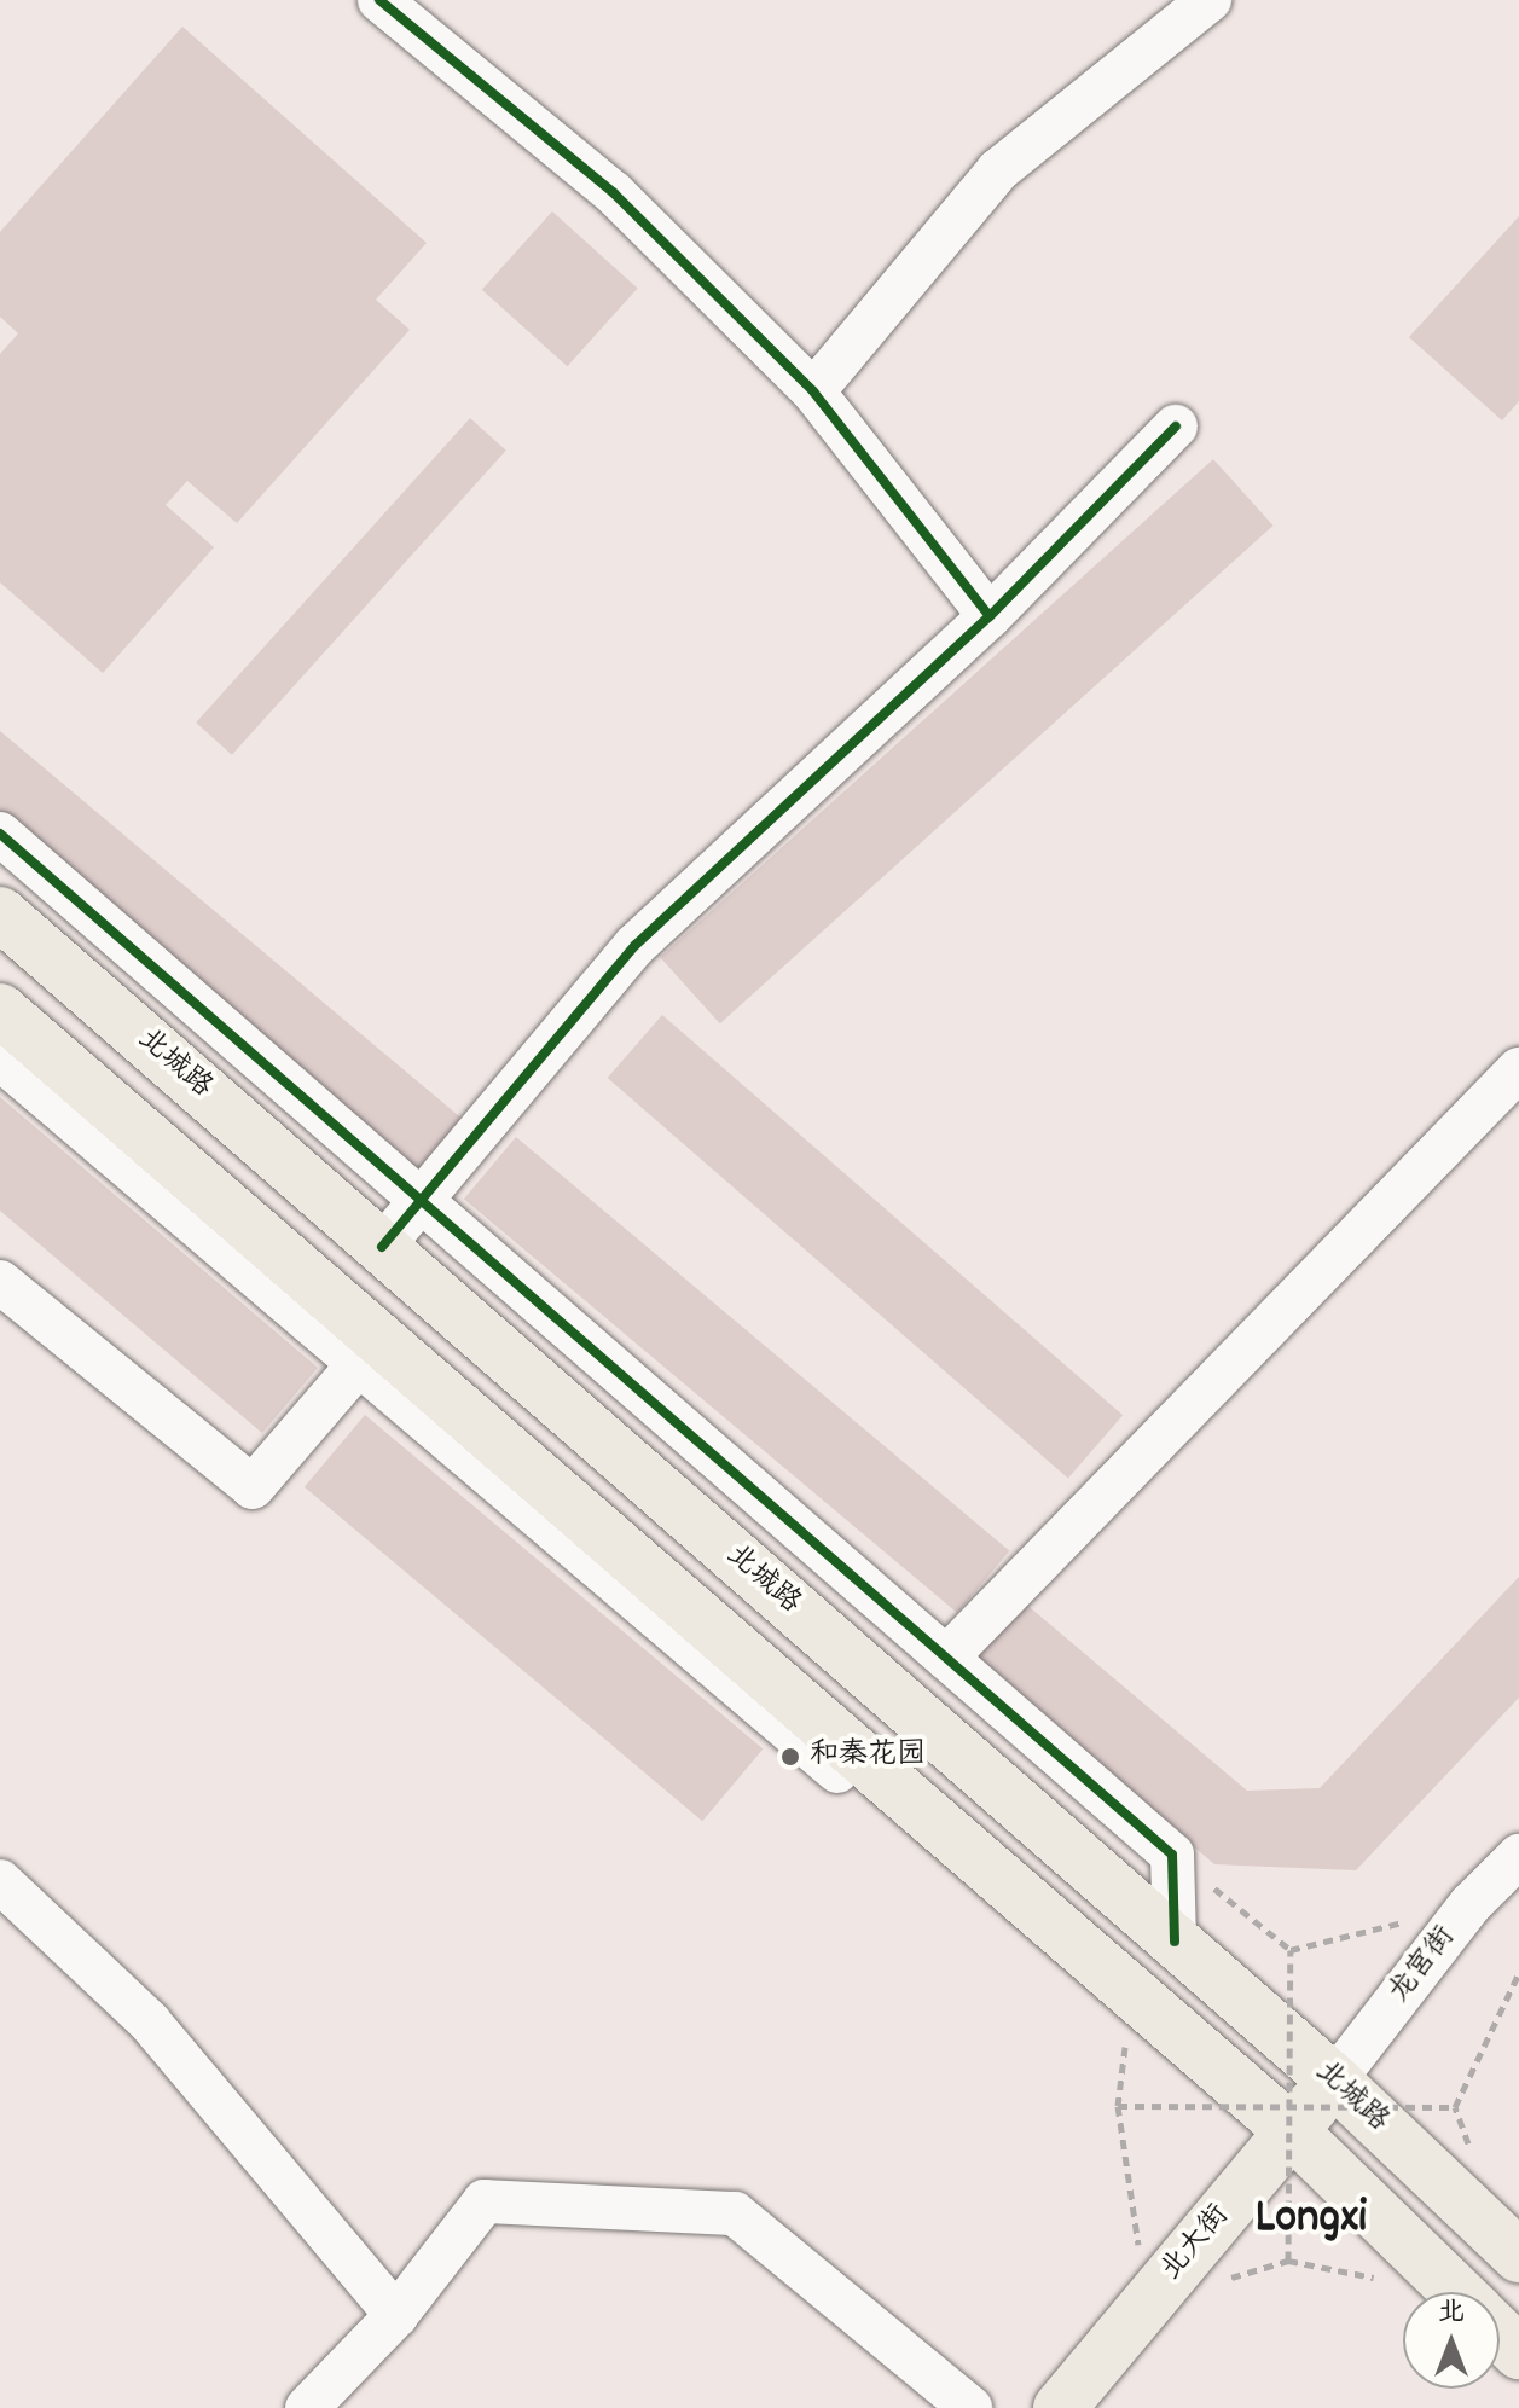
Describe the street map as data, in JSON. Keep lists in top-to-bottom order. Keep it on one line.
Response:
{"streets":{"main road":["北城路","北大街"],"street":["龙宫街"]},"crossings":[["北城路","龙宫街"],["北城路","北大街"],["龙宫街","北大街"]],"districts":["Longxi"],"places":["和秦花园"],"north":"top"}
